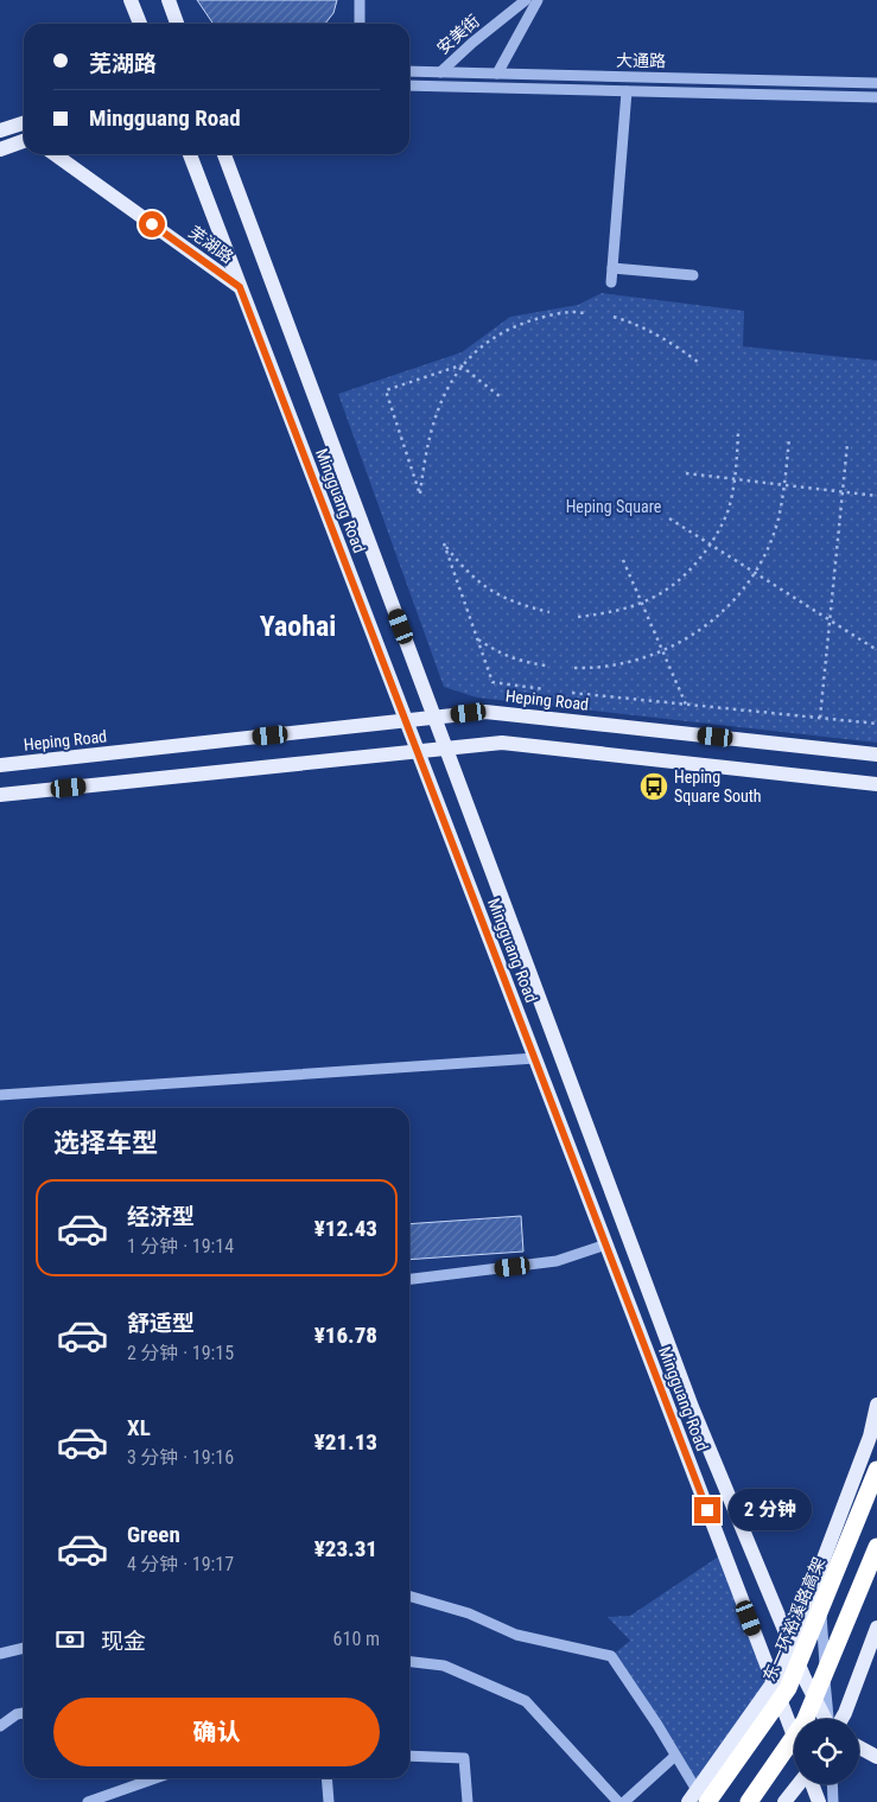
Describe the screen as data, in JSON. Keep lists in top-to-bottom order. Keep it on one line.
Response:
{"streets":{"highway":["东一环裕溪路高架"],"main road":["芜湖路","Mingguang Road","Heping Road"],"street":["安美街","大通路"]},"crossings":[["安美街","大通路"],["芜湖路","Mingguang Road"],["Mingguang Road","Heping Road"]],"districts":["Yaohai"],"parks":["Heping Square"],"places":{"bus stop":["Heping Square South"]},"page":{"banner":["芜湖路","Mingguang Road"],"heading":"选择车型","list":[{"name":"经济型","note":"1 分钟 · 19:14","value":"¥12.43"},{"name":"舒适型","note":"2 分钟 · 19:15","value":"¥16.78"},{"name":"XL","note":"3 分钟 · 19:16","value":"¥21.13"},{"name":"Green","note":"4 分钟 · 19:17","value":"¥23.31"}],"bubble":"2 分钟","pay":["现金","610 m"],"buttons":"确认"}}
